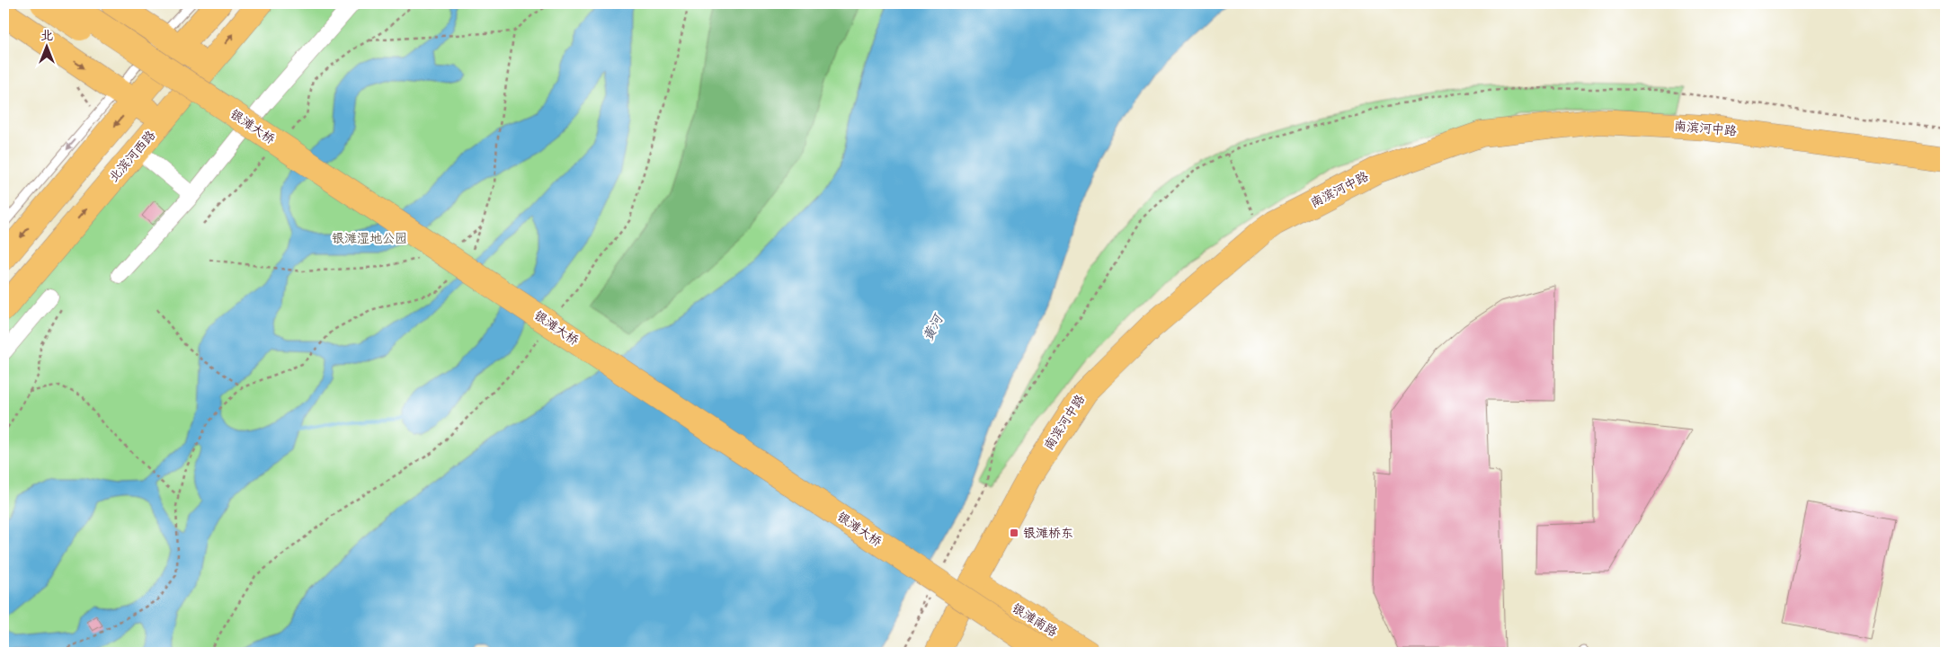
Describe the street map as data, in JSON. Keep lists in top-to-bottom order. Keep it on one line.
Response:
{"streets":{"main road":["银滩大桥","南滨河中路","北滨河西路","银滩南路"]},"crossings":[["南滨河中路","银滩南路"]],"water":["黄河"],"parks":["银滩湿地公园"],"places":{"transit":["银滩桥东"]},"north":"top"}
